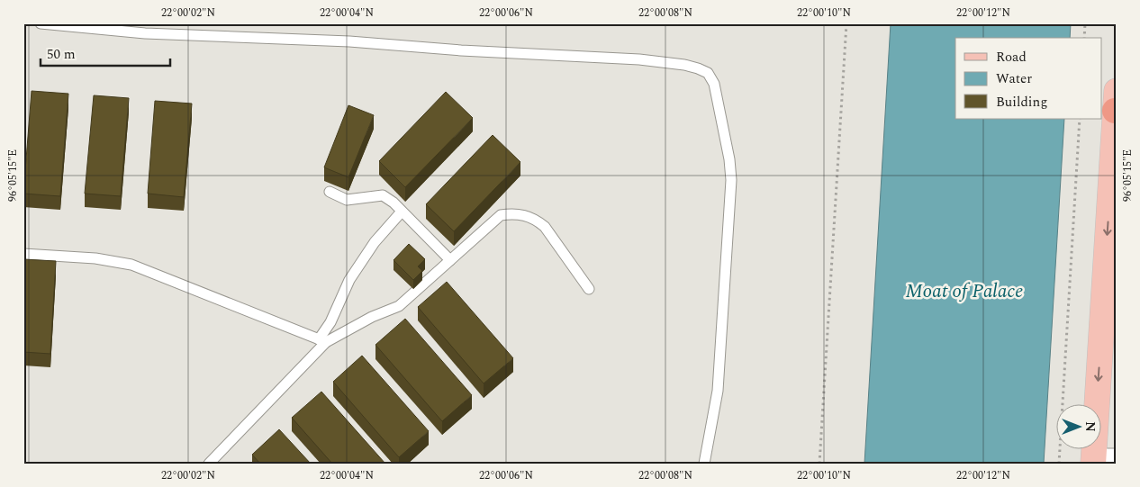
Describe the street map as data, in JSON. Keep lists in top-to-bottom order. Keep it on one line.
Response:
{"water":["Moat of Palace"],"legend":["Road","Water","Building"],"scale_bar":"50 m","north":"right","coordinates":["22°00'02\"N","22°00'04\"N","22°00'06\"N","22°00'08\"N","22°00'10\"N","22°00'12\"N","96°05'15\"E"]}
